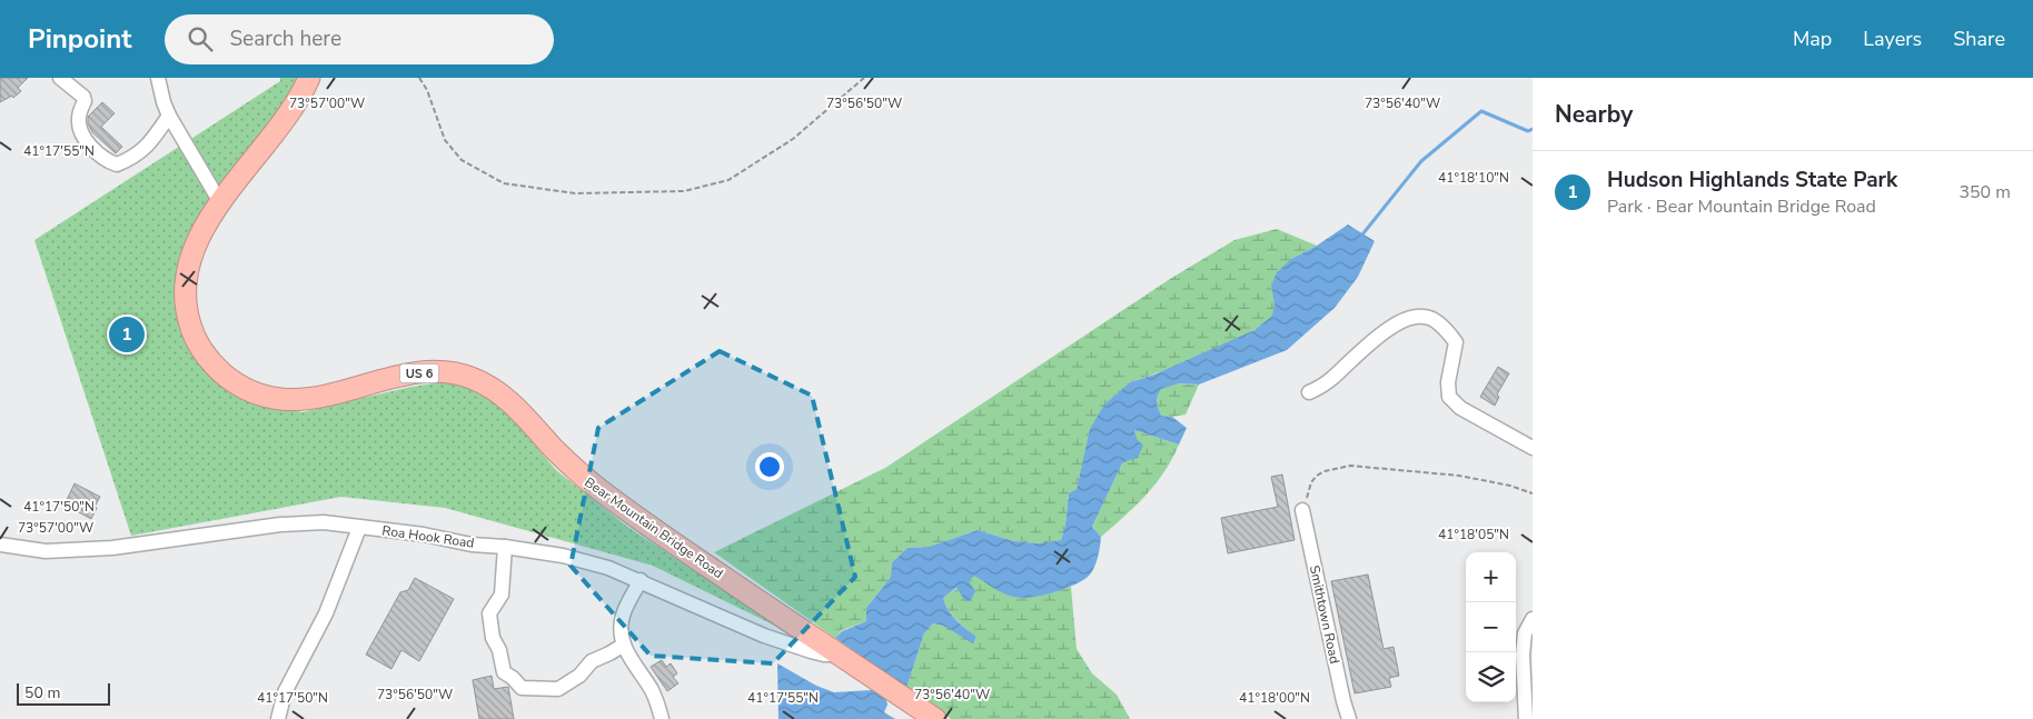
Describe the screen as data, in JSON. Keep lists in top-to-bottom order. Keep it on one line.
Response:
{"streets":{"highway":["US 6","Bear Mountain Bridge Road"],"street":["Roa Hook Road","Smithtown Road"]},"crossings":[["Bear Mountain Bridge Road","Roa Hook Road"]],"scale_bar":"50 m","page":{"header":"Pinpoint","search":"Search here","nav":["Map","Layers","Share"],"heading":"Nearby","list":[{"mark":"1","name":"Hudson Highlands State Park","note":"Park · Bear Mountain Bridge Road","value":"350 m"}],"pins":"1","map_buttons":["+","−"],"scale":"50 m"},"coordinates":["73°57'00\"W","73°56'50\"W","73°56'40\"W","41°17'55\"N","41°18'10\"N","41°17'50\"N","41°18'05\"N","41°18'00\"N"]}
